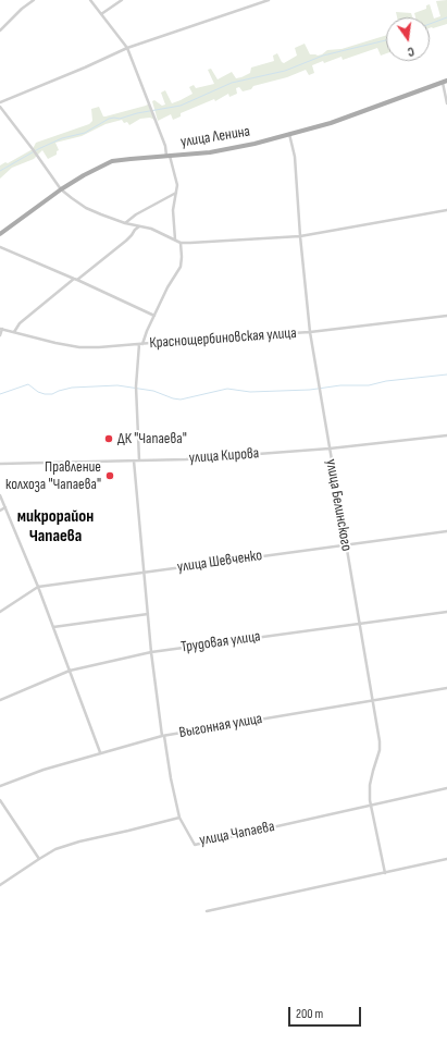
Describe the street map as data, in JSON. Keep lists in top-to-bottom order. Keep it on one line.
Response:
{"streets":{"main road":["улица Ленина"],"street":["Краснощербиновская улица","улица Кирова","улица Белинского","улица Шевченко","Трудовая улица","Выгонная улица","улица Чапаева"]},"crossings":[["улица Ленина","улица Белинского"],["Краснощербиновская улица","улица Белинского"],["улица Кирова","улица Белинского"],["улица Белинского","улица Шевченко"],["улица Белинского","Трудовая улица"],["улица Белинского","Выгонная улица"],["улица Белинского","улица Чапаева"]],"districts":["микрорайон Чапаева"],"places":["ДК \"Чапаева\"","Правление колхоза \"Чапаева\""],"scale_bar":"200 m","north":"bottom"}
